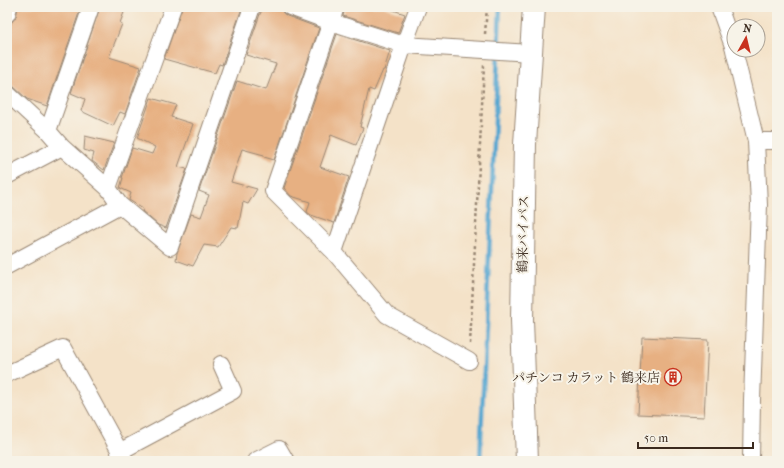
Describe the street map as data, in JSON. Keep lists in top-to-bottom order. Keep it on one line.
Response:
{"streets":{"highway":["鶴来バイパス"]},"places":{"building":["パチンコ カラット 鶴来店"]},"scale_bar":"50 m","north":"top"}
